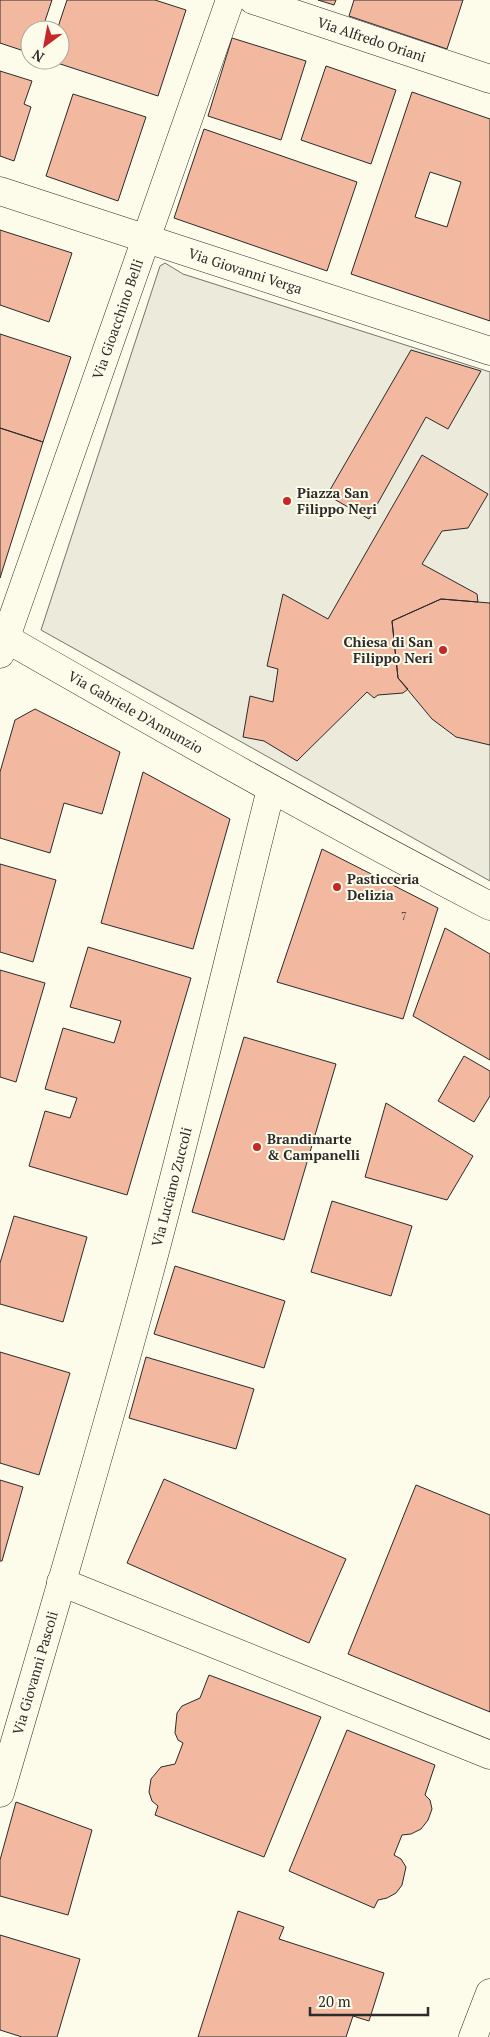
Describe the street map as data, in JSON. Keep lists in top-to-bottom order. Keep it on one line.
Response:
{"streets":{"street":["Via Alfredo Oriani","Via Giovanni Verga","Via Gioacchino Belli","Via Gabriele D'Annunzio","Via Luciano Zuccoli","Via Giovanni Pascoli"]},"crossings":[["Via Giovanni Verga","Via Gioacchino Belli"],["Via Gioacchino Belli","Via Gabriele D'Annunzio"],["Via Gabriele D'Annunzio","Via Luciano Zuccoli"],["Via Luciano Zuccoli","Via Giovanni Pascoli"]],"places":["Piazza San Filippo Neri","Chiesa di San Filippo Neri","Pasticceria Delizia","Brandimarte & Campanelli"],"house_numbers":["7"],"scale_bar":"20 m","north":"bottom left"}
